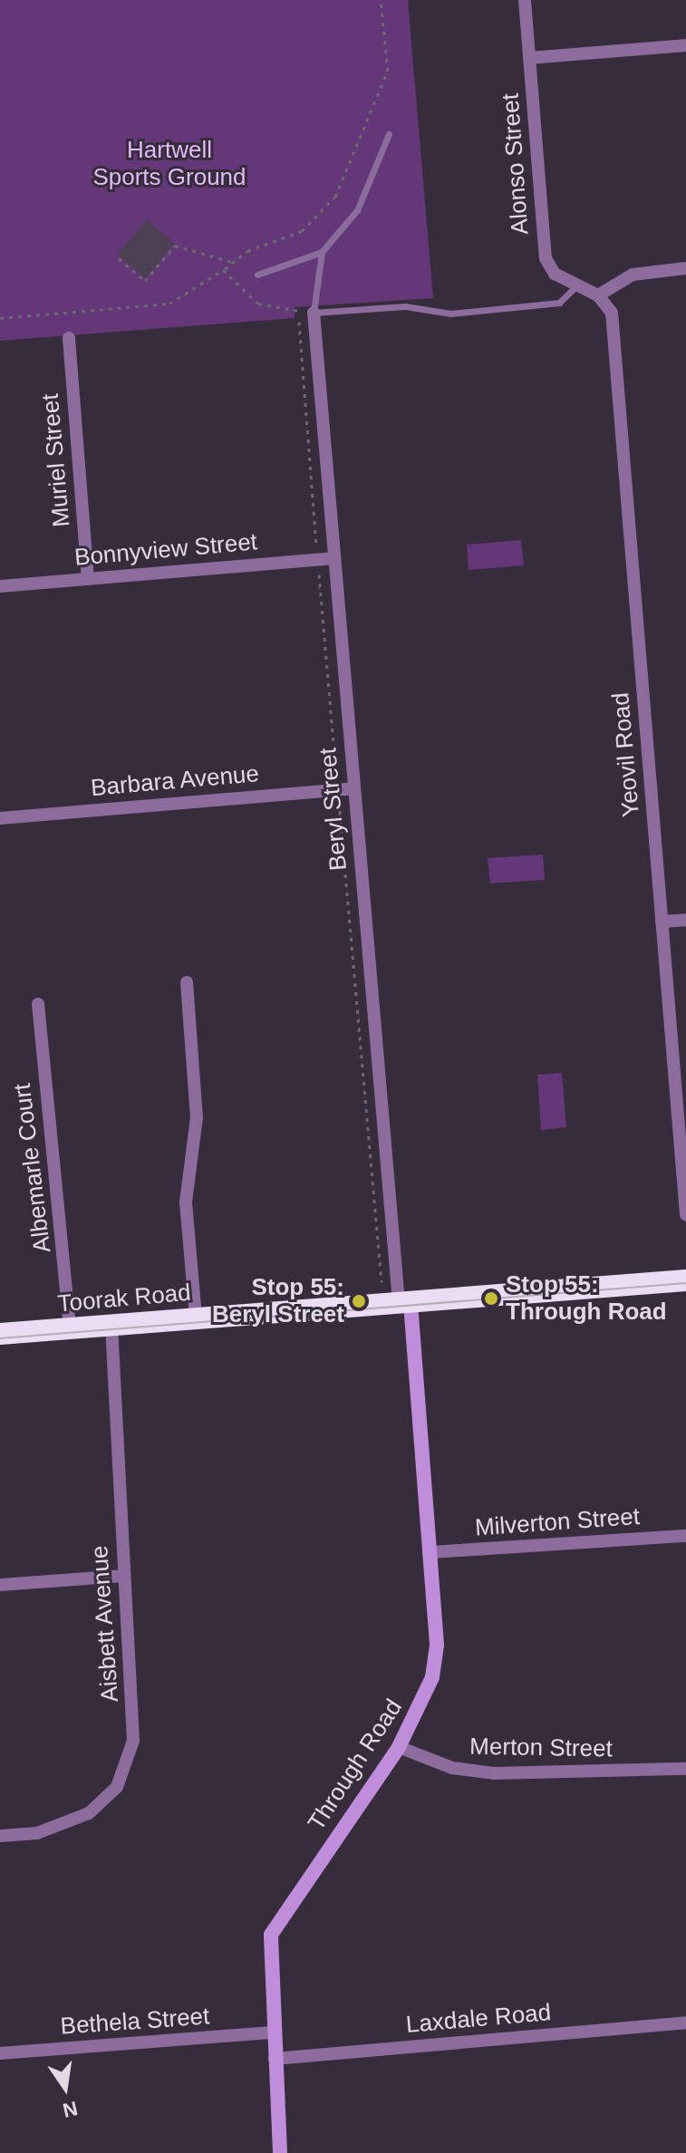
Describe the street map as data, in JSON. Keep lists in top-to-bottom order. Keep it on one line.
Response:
{"streets":{"highway":["Toorak Road"],"street":["Alonso Street","Muriel Street","Bonnyview Street","Yeovil Road","Barbara Avenue","Beryl Street","Albemarle Court","Milverton Street","Aisbett Avenue","Merton Street","Through Road","Laxdale Road","Bethela Street"]},"crossings":[["Alonso Street","Yeovil Road"],["Muriel Street","Bonnyview Street"],["Bonnyview Street","Beryl Street"],["Barbara Avenue","Beryl Street"],["Beryl Street","Toorak Road"],["Beryl Street","Through Road"],["Albemarle Court","Toorak Road"],["Toorak Road","Aisbett Avenue"],["Toorak Road","Through Road"],["Milverton Street","Through Road"],["Merton Street","Through Road"],["Through Road","Laxdale Road"],["Through Road","Bethela Street"]],"parks":["Hartwell Sports Ground"],"places":["Stop 55: Through Road","Stop 55: Beryl Street"],"north":"bottom"}
